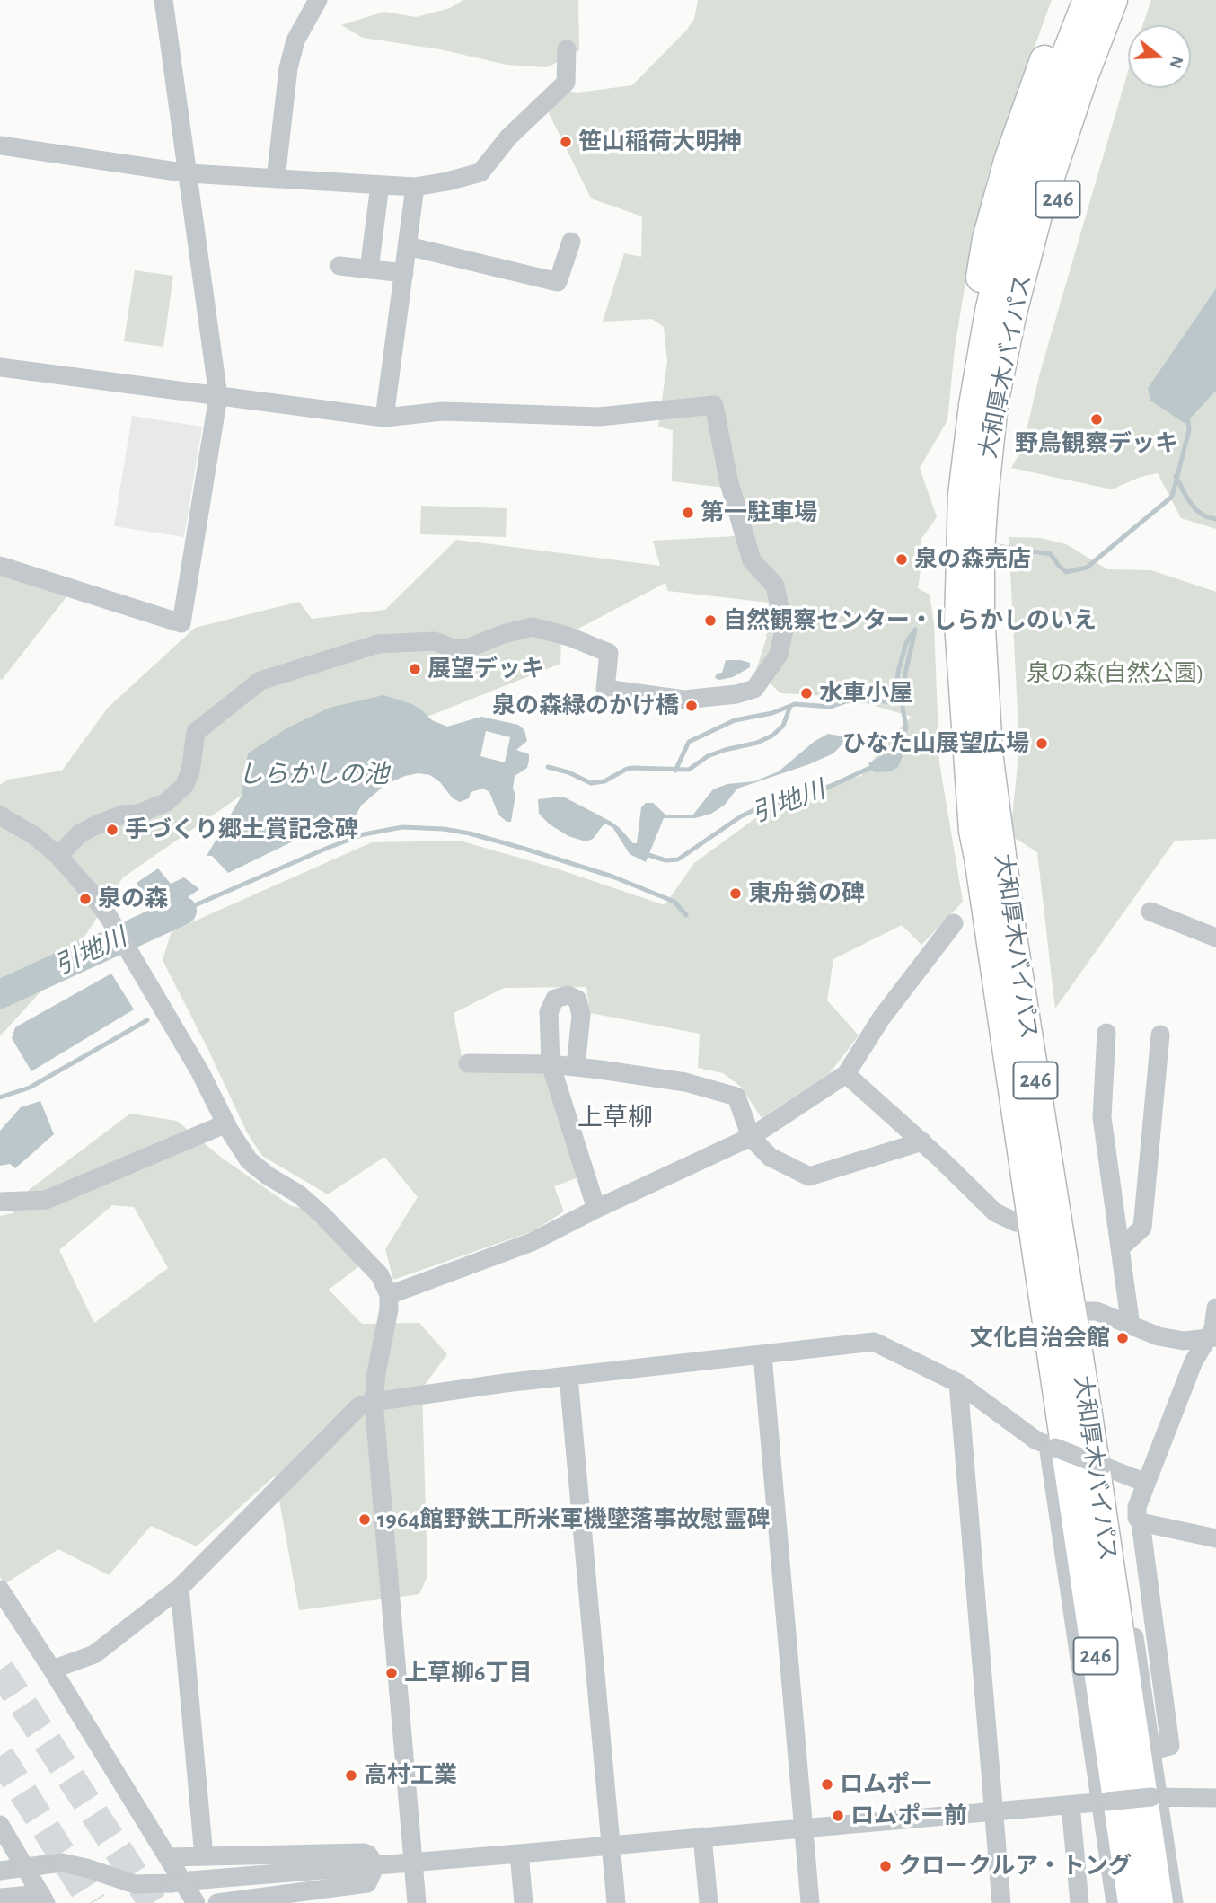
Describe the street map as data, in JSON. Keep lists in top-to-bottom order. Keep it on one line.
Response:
{"streets":{"highway":["246","大和厚木バイパス"]},"crossings":[["246","大和厚木バイパス"]],"districts":["上草柳"],"water":["しらかしの池","引地川"],"parks":["泉の森(自然公園)"],"places":["笹山稲荷大明神","野鳥観察デッキ","第一駐車場","泉の森売店","自然観察センター・しらかしのいえ","展望デッキ","水車小屋","泉の森緑のかけ橋","ひなた山展望広場","手づくり郷土賞記念碑","東舟翁の碑","泉の森","文化自治会館","1964館野鉄工所米軍機墜落事故慰霊碑","上草柳6丁目","高村工業","ロムポー","ロムポー前","クロークルア・トング"],"north":"right"}
